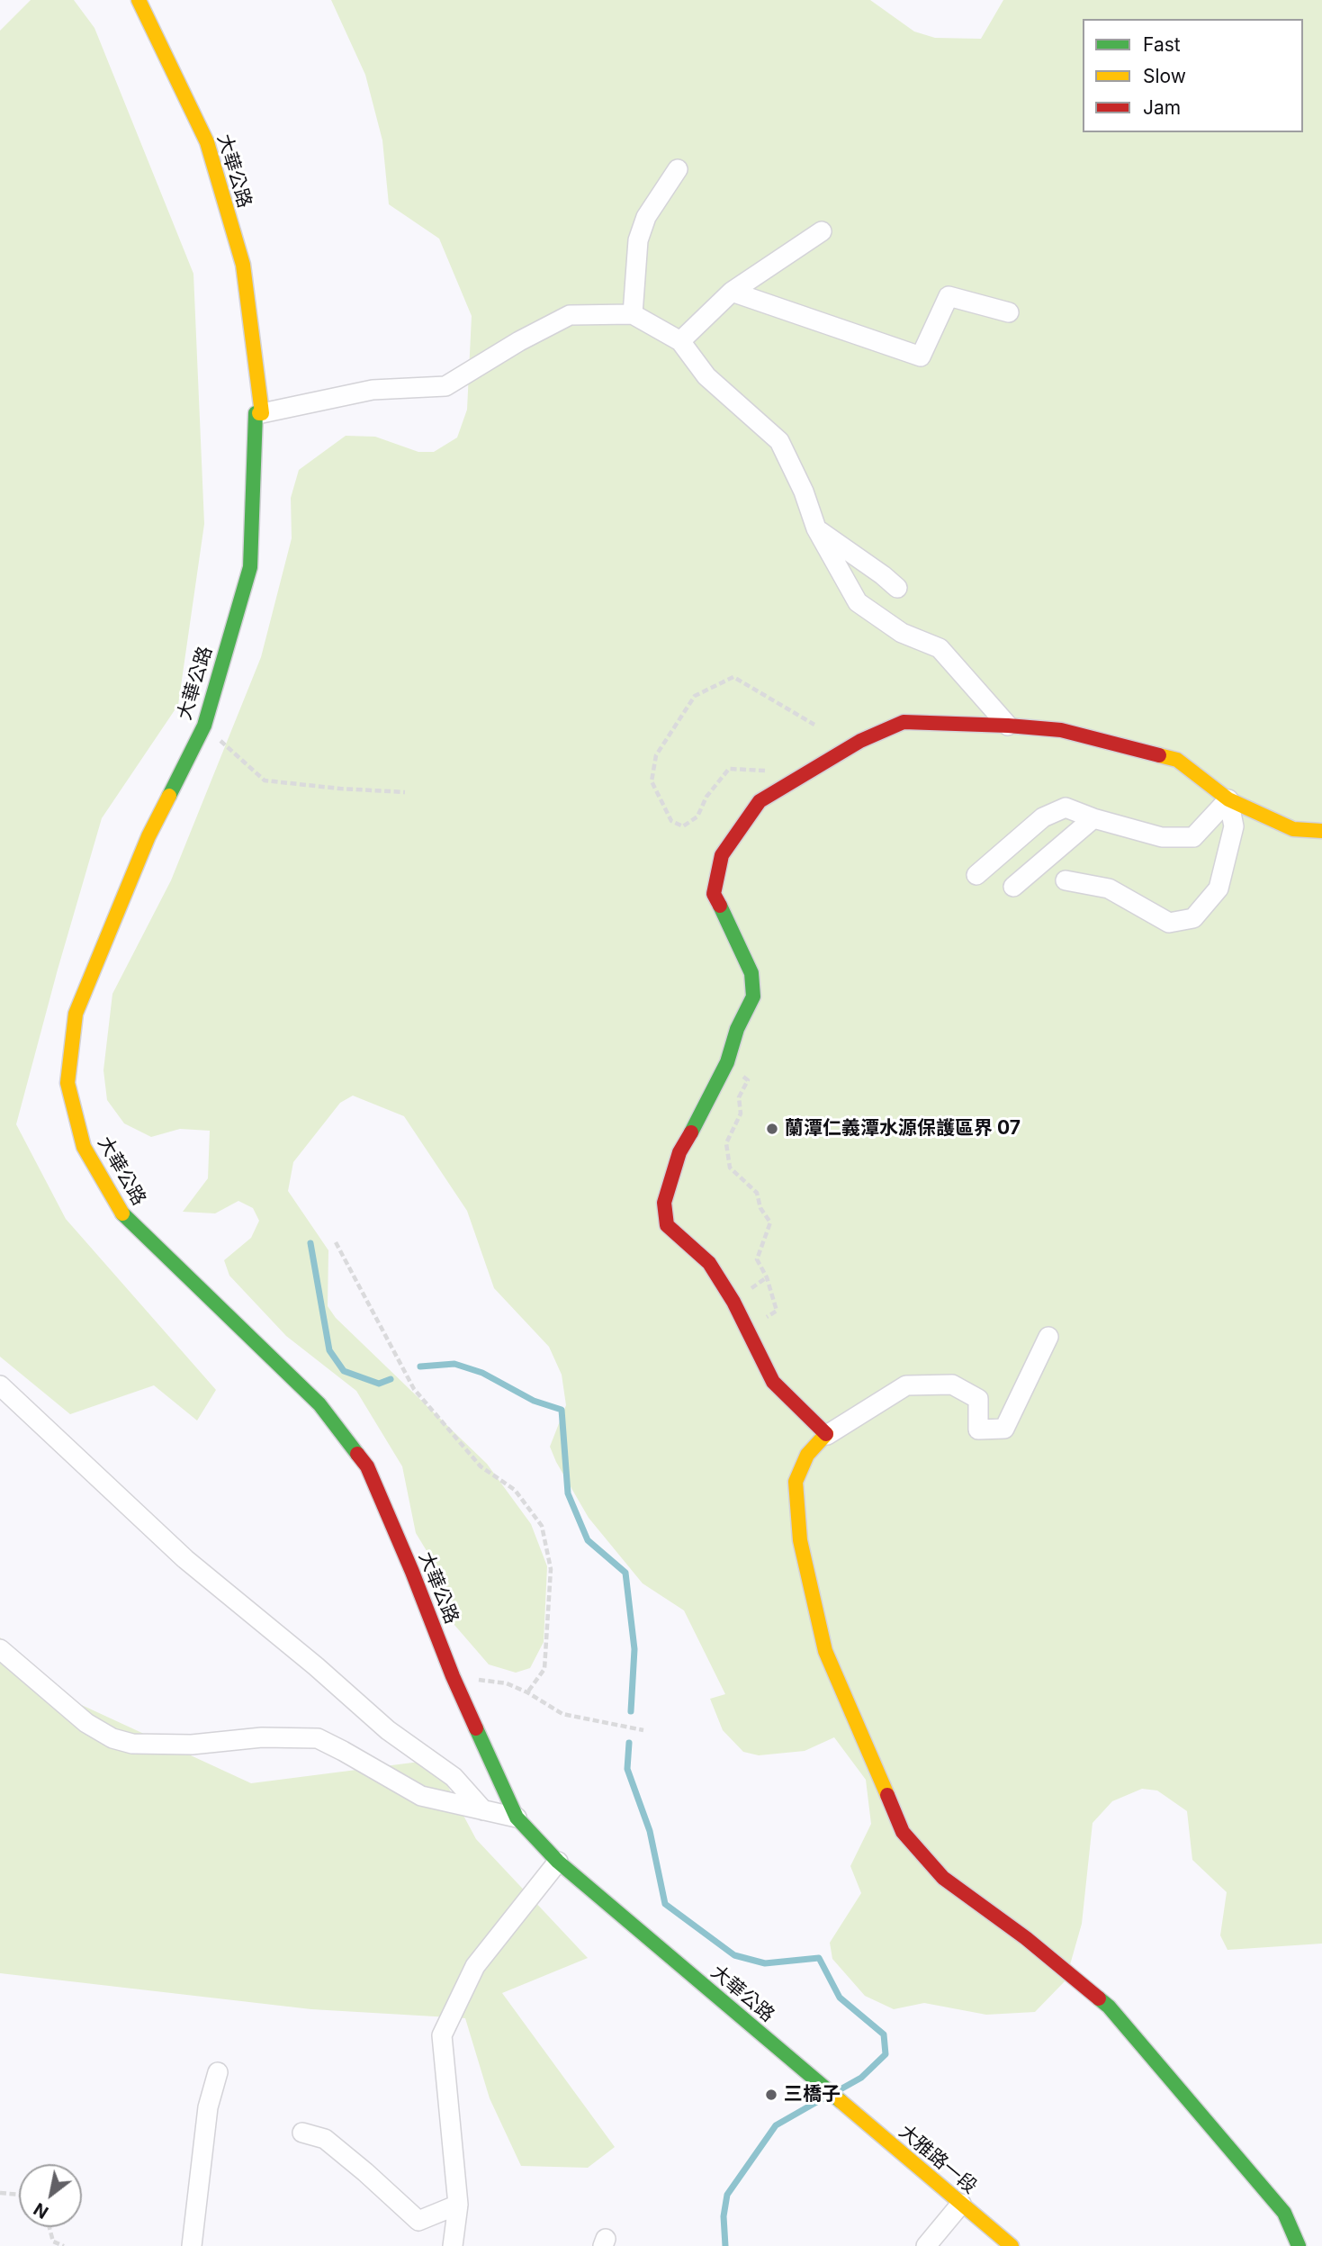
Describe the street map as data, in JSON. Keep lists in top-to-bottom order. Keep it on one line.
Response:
{"streets":{"main road":["大華公路","大雅路一段"]},"crossings":[["大華公路","大雅路一段"]],"places":["蘭潭仁義潭水源保護區界 07","三橋子"],"legend":["Fast","Slow","Jam"],"north":"bottom left"}
